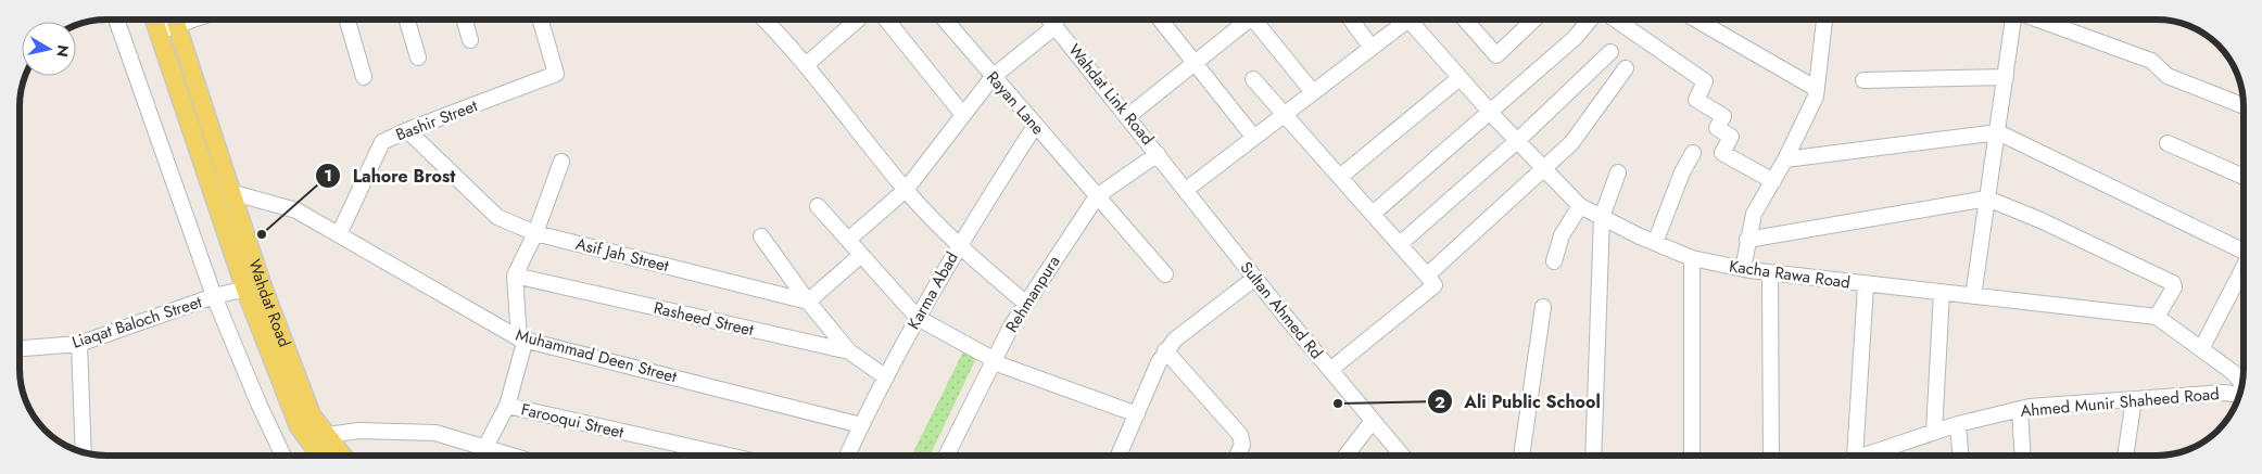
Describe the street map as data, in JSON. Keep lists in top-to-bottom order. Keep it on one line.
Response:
{"streets":{"main road":["Wahdat Road"],"street":["Wahdat Link Road","Rayan Lane","Bashir Street","Asif Jah Street","Kacha Rawa Road","Karma Abad","Rehmanpura","Sultan Ahmed Rd","Rasheed Street","Liaqat Baloch Street","Muhammad Deen Street","Ahmed Munir Shaheed Road","Farooqui Street"]},"crossings":[["Wahdat Link Road","Rehmanpura"],["Wahdat Link Road","Sultan Ahmed Rd"],["Rayan Lane","Karma Abad"],["Rayan Lane","Rehmanpura"],["Bashir Street","Asif Jah Street"],["Bashir Street","Muhammad Deen Street"],["Asif Jah Street","Farooqui Street"],["Karma Abad","Rasheed Street"],["Karma Abad","Muhammad Deen Street"],["Rehmanpura","Sultan Ahmed Rd"],["Wahdat Road","Liaqat Baloch Street"],["Wahdat Road","Muhammad Deen Street"],["Rasheed Street","Farooqui Street"],["Muhammad Deen Street","Farooqui Street"]],"places":["Lahore Brost","Ali Public School"],"north":"right"}
